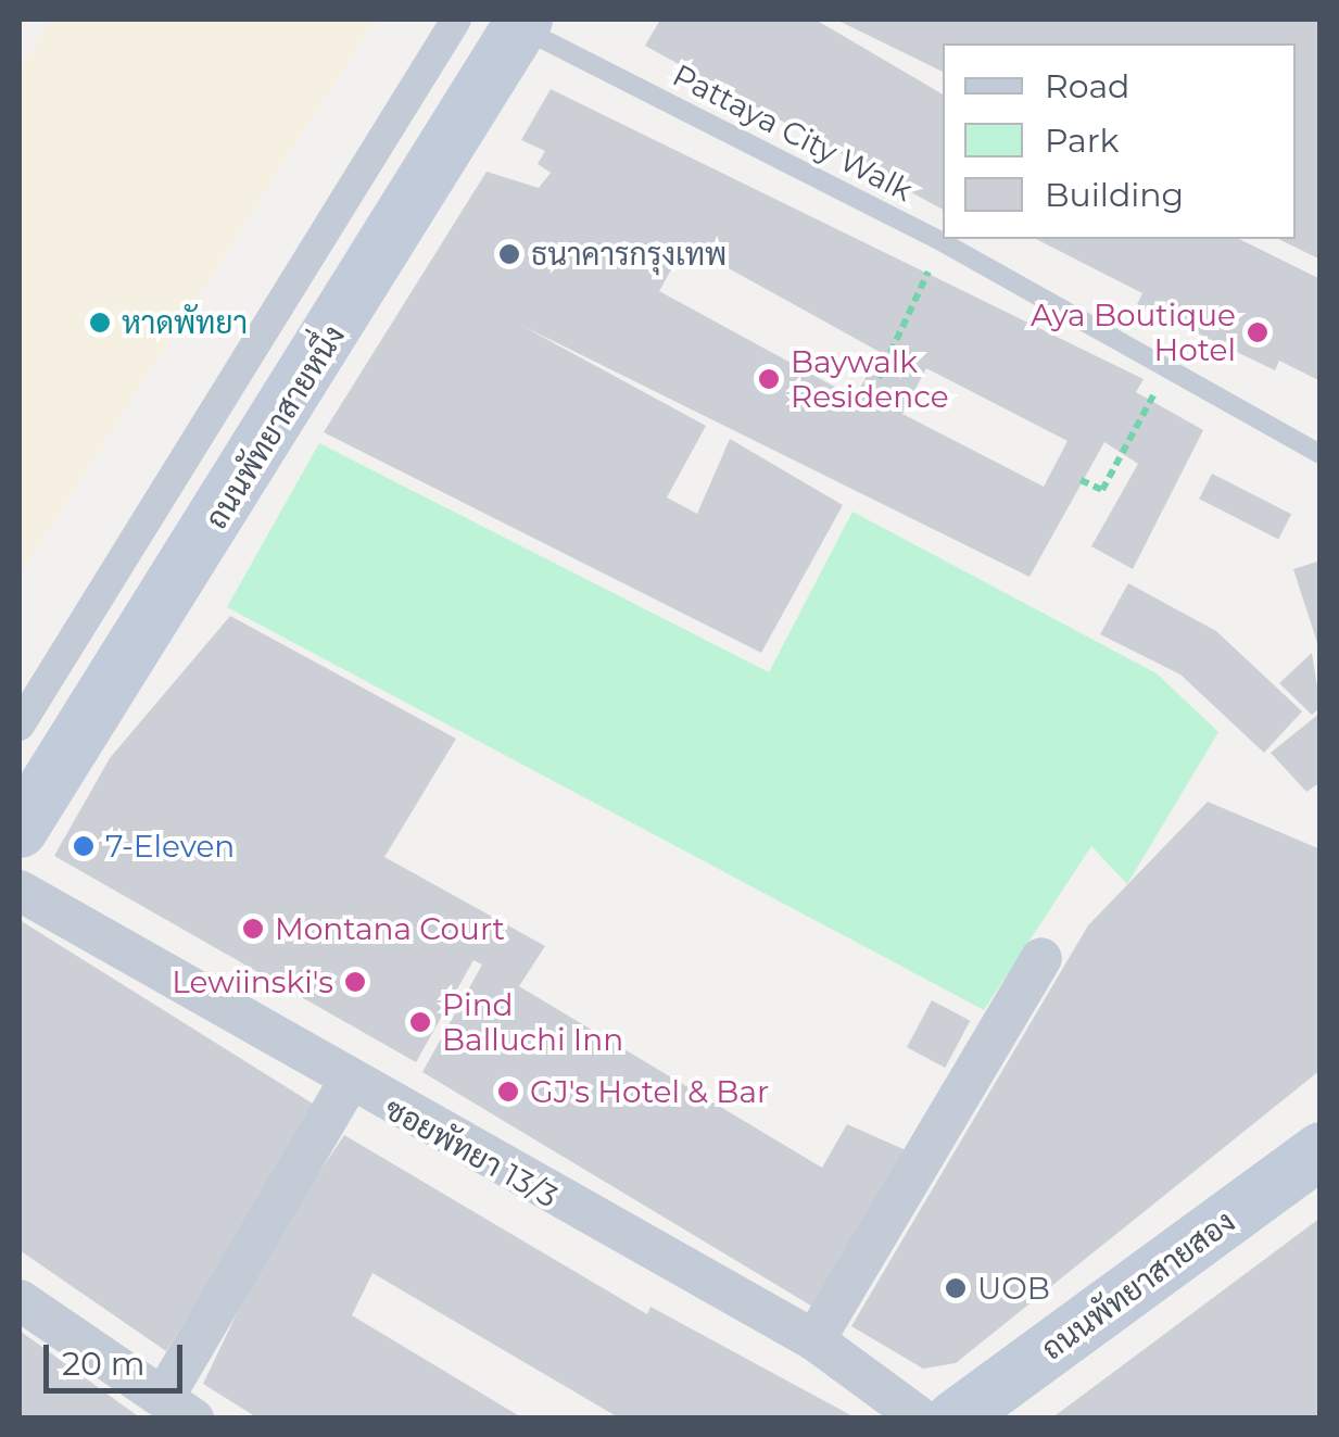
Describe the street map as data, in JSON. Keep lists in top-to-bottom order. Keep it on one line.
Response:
{"streets":{"main road":["ถนนพัทยาสายหนึ่ง","ถนนพัทยาสายสอง"],"street":["ซอยพัทยา 13/3"],"lane":["Pattaya City Walk"]},"crossings":[["Pattaya City Walk","ถนนพัทยาสายหนึ่ง"]],"places":["ธนาคารกรุงเทพ","หาดพัทยา","Aya Boutique Hotel","Baywalk Residence","7-Eleven","Montana Court","Lewiinski's","Pind Balluchi Inn","GJ's Hotel & Bar","UOB"],"legend":["Road","Park","Building"],"scale_bar":"20 m"}
